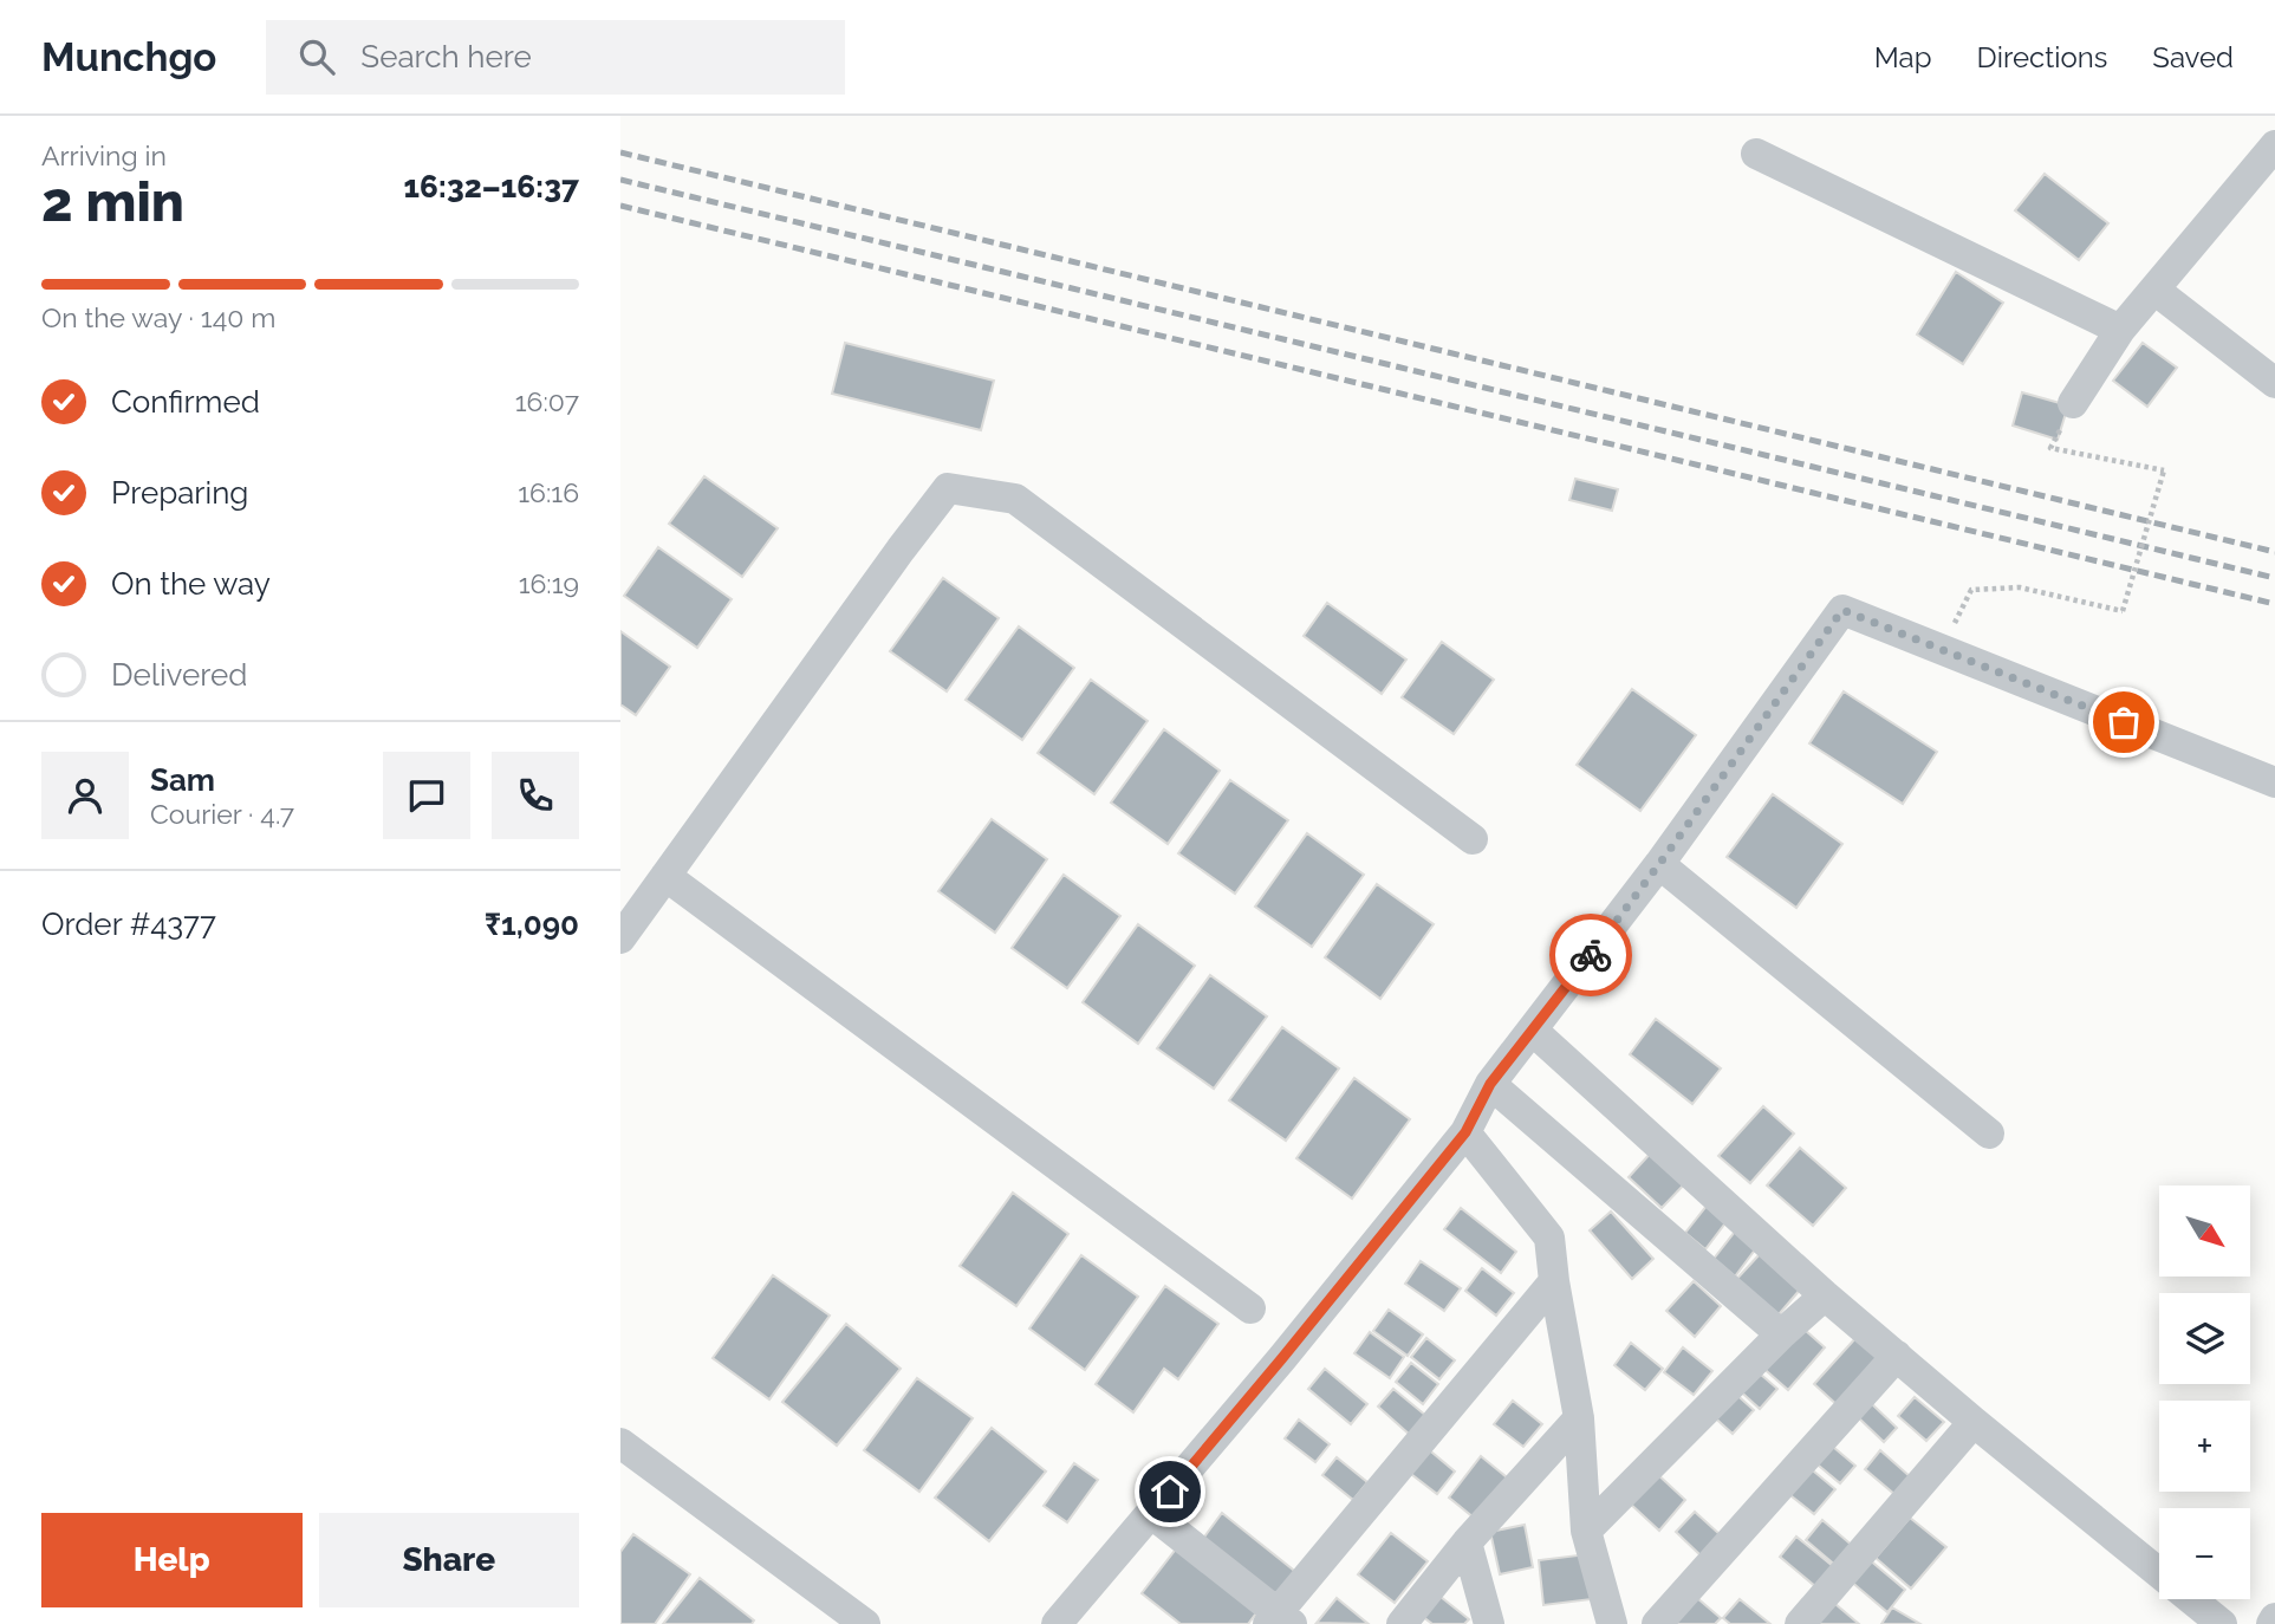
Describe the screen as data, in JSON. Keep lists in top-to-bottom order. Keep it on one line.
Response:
{"north":"bottom right","page":{"header":"Munchgo","search":"Search here","nav":["Map","Directions","Saved"],"heading":["2 min","Arriving in","16:32–16:37"],"panel":["Sam","Courier · 4.7","Order #4377","₹1,090"],"bar":"On the way · 140 m","list":[["Confirmed","16:07"],["Preparing","16:16"],["On the way","16:19"],"Delivered"],"map_buttons":["+","−"],"buttons":["Help","Share"]}}
